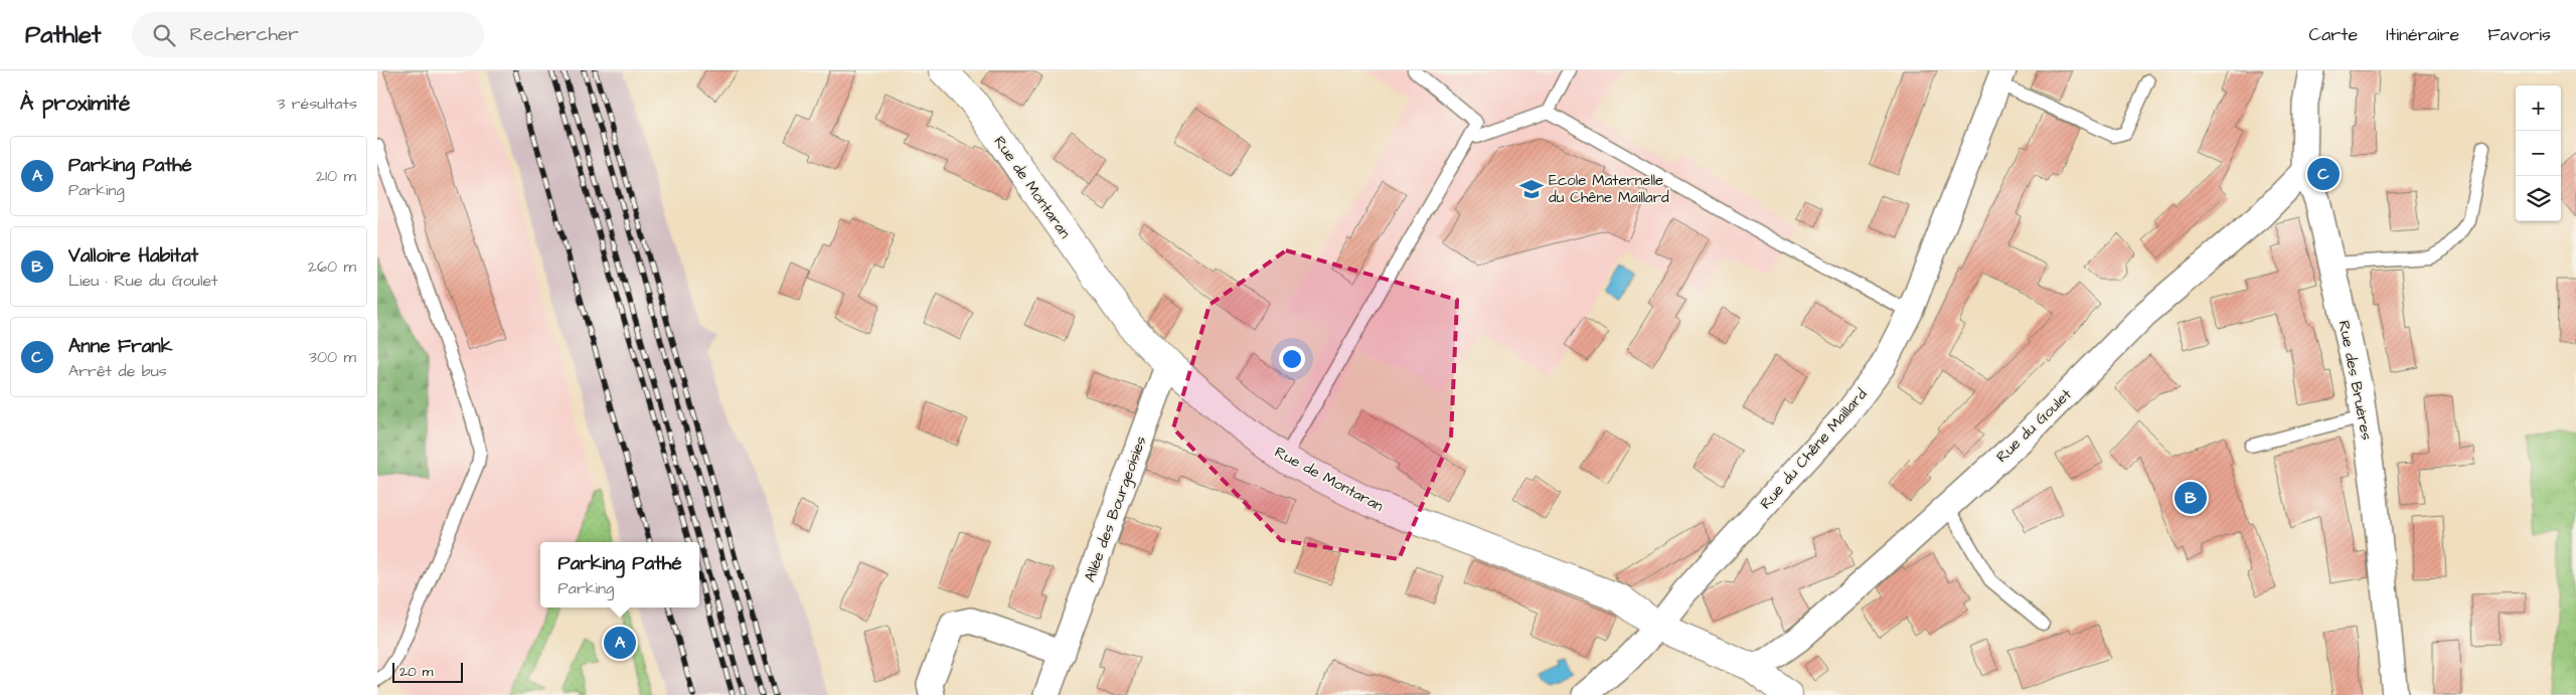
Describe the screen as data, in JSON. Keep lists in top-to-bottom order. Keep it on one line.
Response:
{"streets":{"street":["Rue de Montaran","Rue des Bruères","Rue du Goulet","Rue du Chêne Maillard","Allée des Bourgeoisies"]},"crossings":[["Rue de Montaran","Rue du Goulet"],["Rue de Montaran","Rue du Chêne Maillard"],["Rue de Montaran","Allée des Bourgeoisies"],["Rue des Bruères","Rue du Goulet"]],"places":{"school or university":["Ecole Maternelle du Chêne Maillard"]},"scale_bar":"20 m","page":{"header":"Pathlet","search":"Rechercher","nav":["Carte","Itinéraire","Favoris"],"heading":["À proximité","3 résultats"],"map_buttons":["+","−"],"list":[{"mark":"A","name":"Parking Pathé","note":"Parking","value":"210 m"},{"mark":"B","name":"Valloire Habitat","note":"Lieu · Rue du Goulet","value":"260 m"},{"mark":"C","name":"Anne Frank","note":"Arrêt de bus","value":"300 m"}],"pins":["C","B","A"],"popup":["Parking Pathé","Parking"],"scale":"20 m"}}
